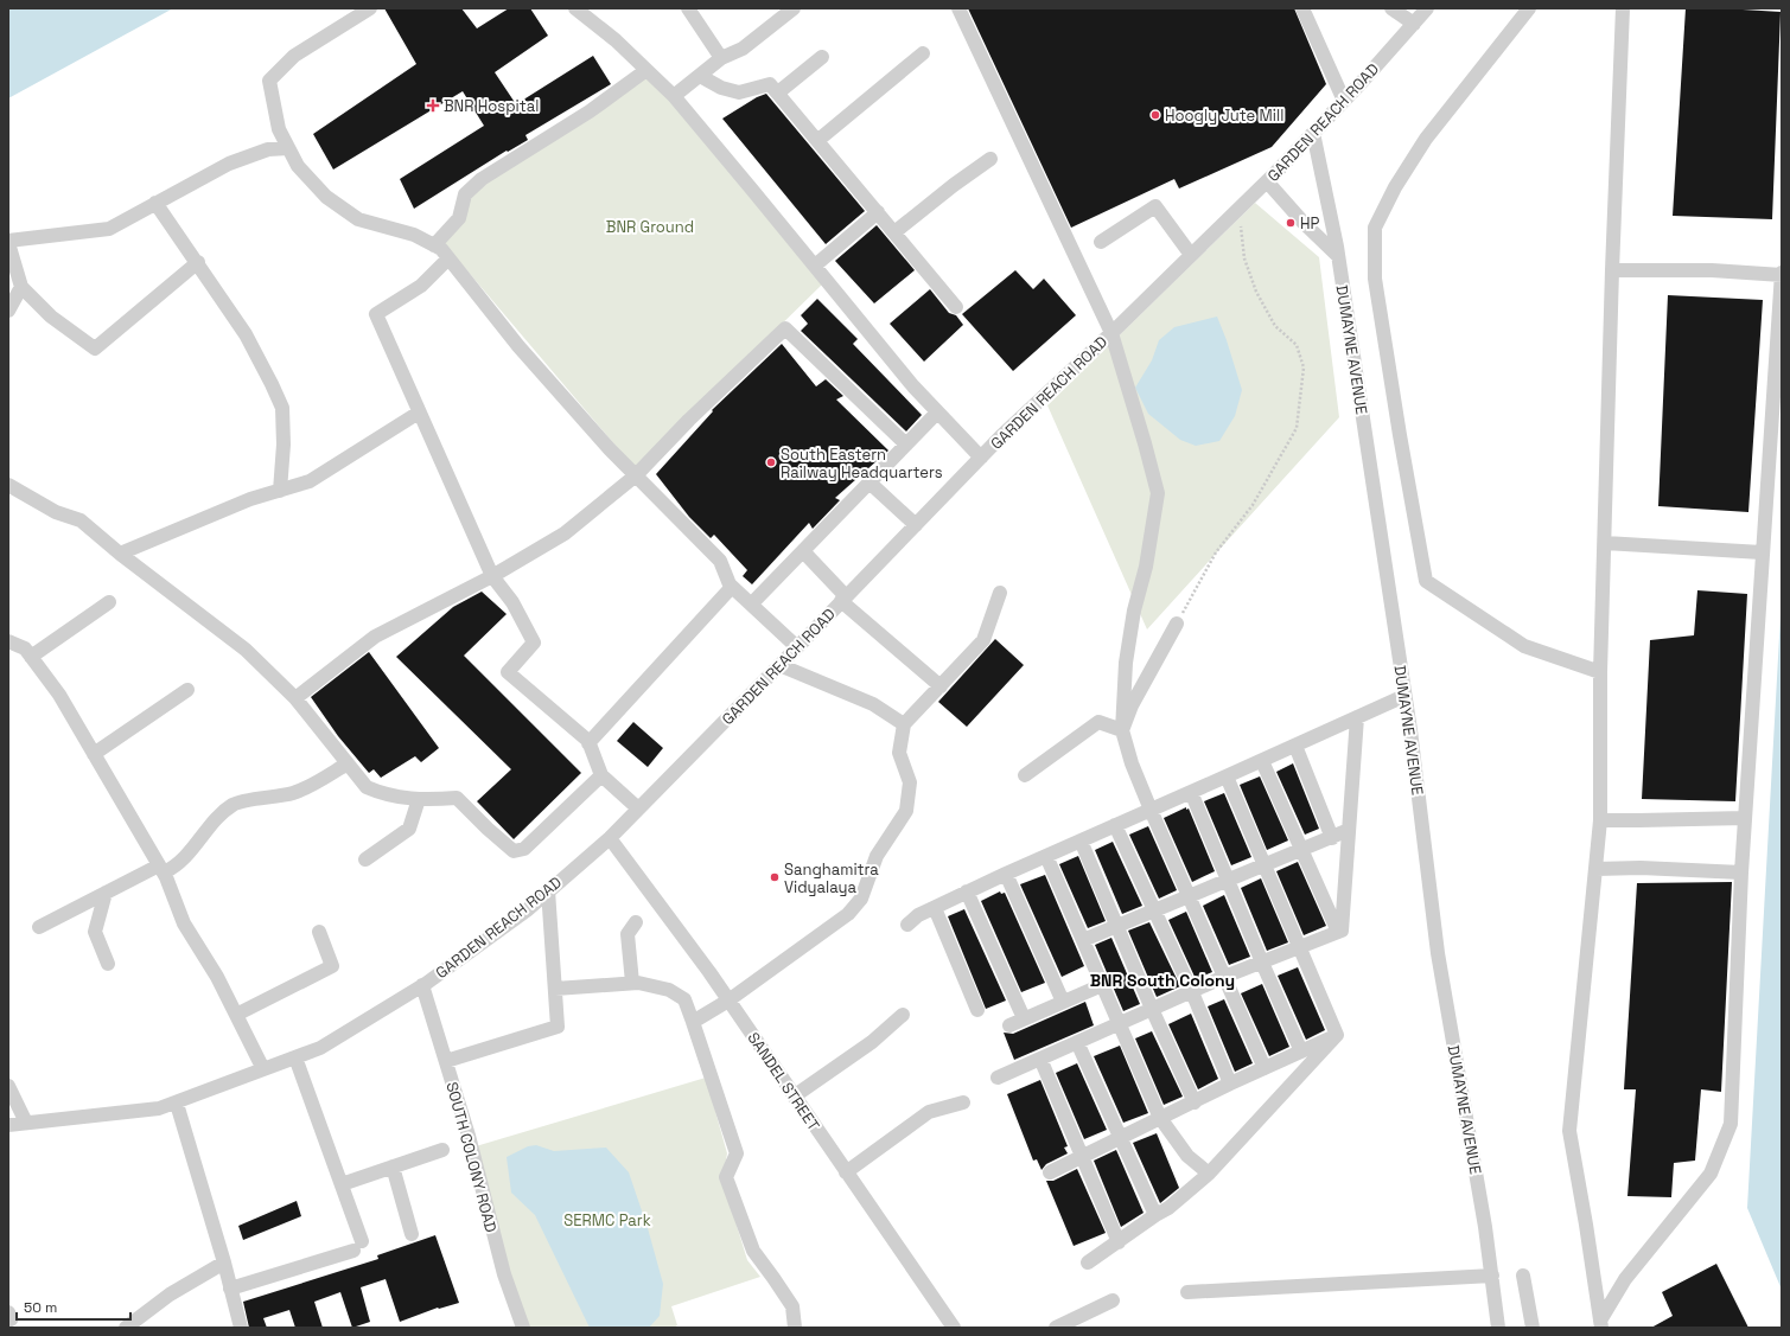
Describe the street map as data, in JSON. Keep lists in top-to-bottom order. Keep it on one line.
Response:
{"streets":{"street":["GARDEN REACH ROAD","DUMAYNE AVENUE","SANDEL STREET","SOUTH COLONY ROAD"]},"crossings":[["GARDEN REACH ROAD","DUMAYNE AVENUE"],["GARDEN REACH ROAD","SANDEL STREET"],["GARDEN REACH ROAD","SOUTH COLONY ROAD"]],"districts":["BNR South Colony"],"parks":["BNR Ground","SERMC Park"],"places":{"health":["BNR Hospital"],"other":["Hoogly Jute Mill","HP","South Eastern Railway Headquarters","Sanghamitra Vidyalaya"]},"scale_bar":"50 m"}
